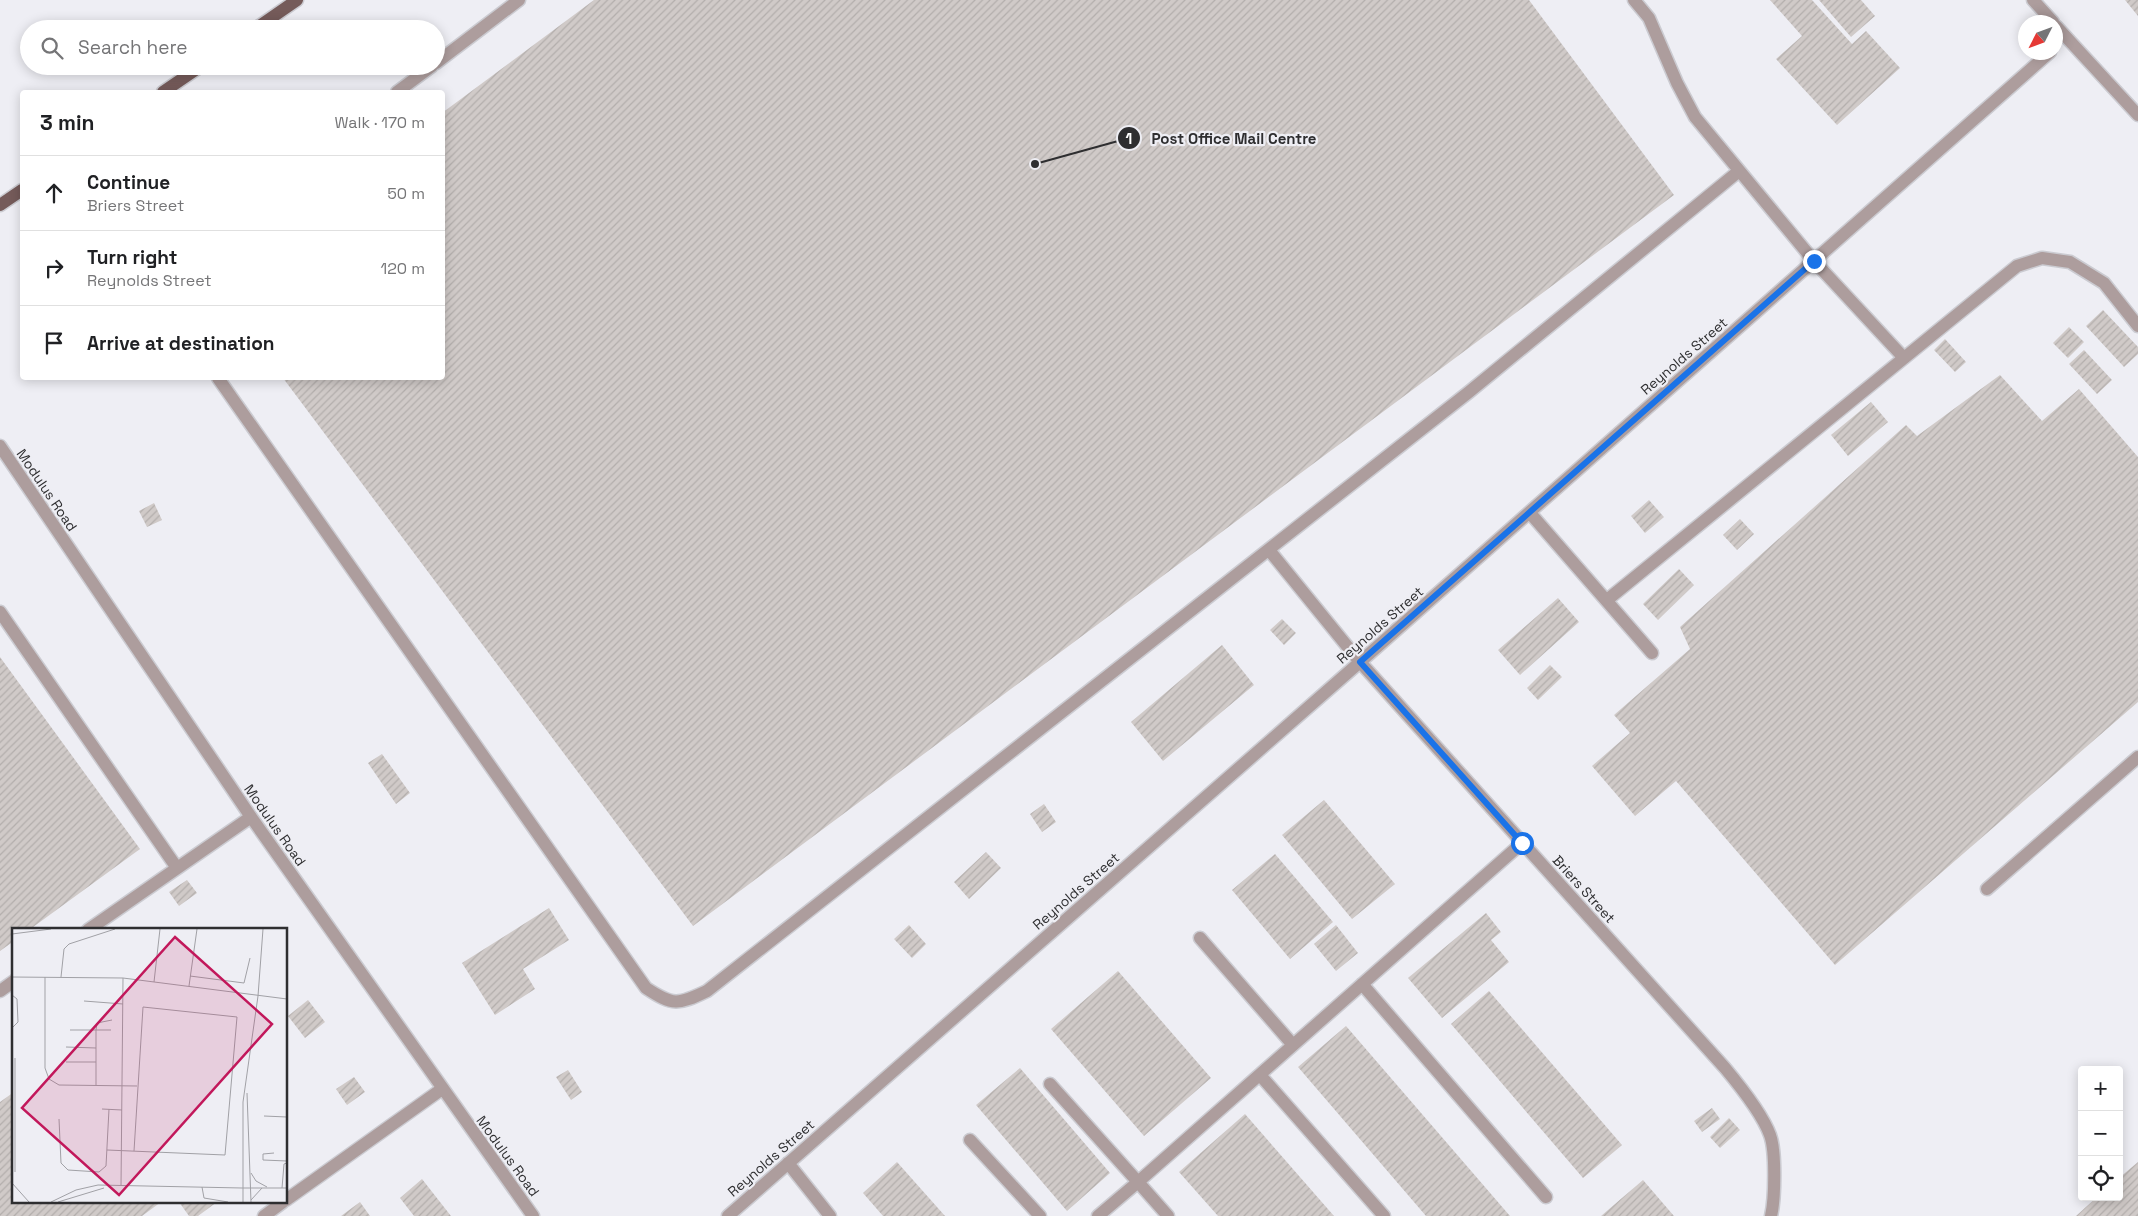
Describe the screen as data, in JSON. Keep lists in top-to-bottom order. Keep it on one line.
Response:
{"streets":{"street":["Reynolds Street","Modulus Road","Briers Street"]},"crossings":[["Reynolds Street","Briers Street"]],"places":["Post Office Mail Centre"],"north":"bottom left","page":{"search":"Search here","heading":["3 min","Walk · 170 m"],"list":[["Continue","Briers Street","50 m"],["Turn right","Reynolds Street","120 m"],"Arrive at destination"],"map_buttons":["+","−"]}}
